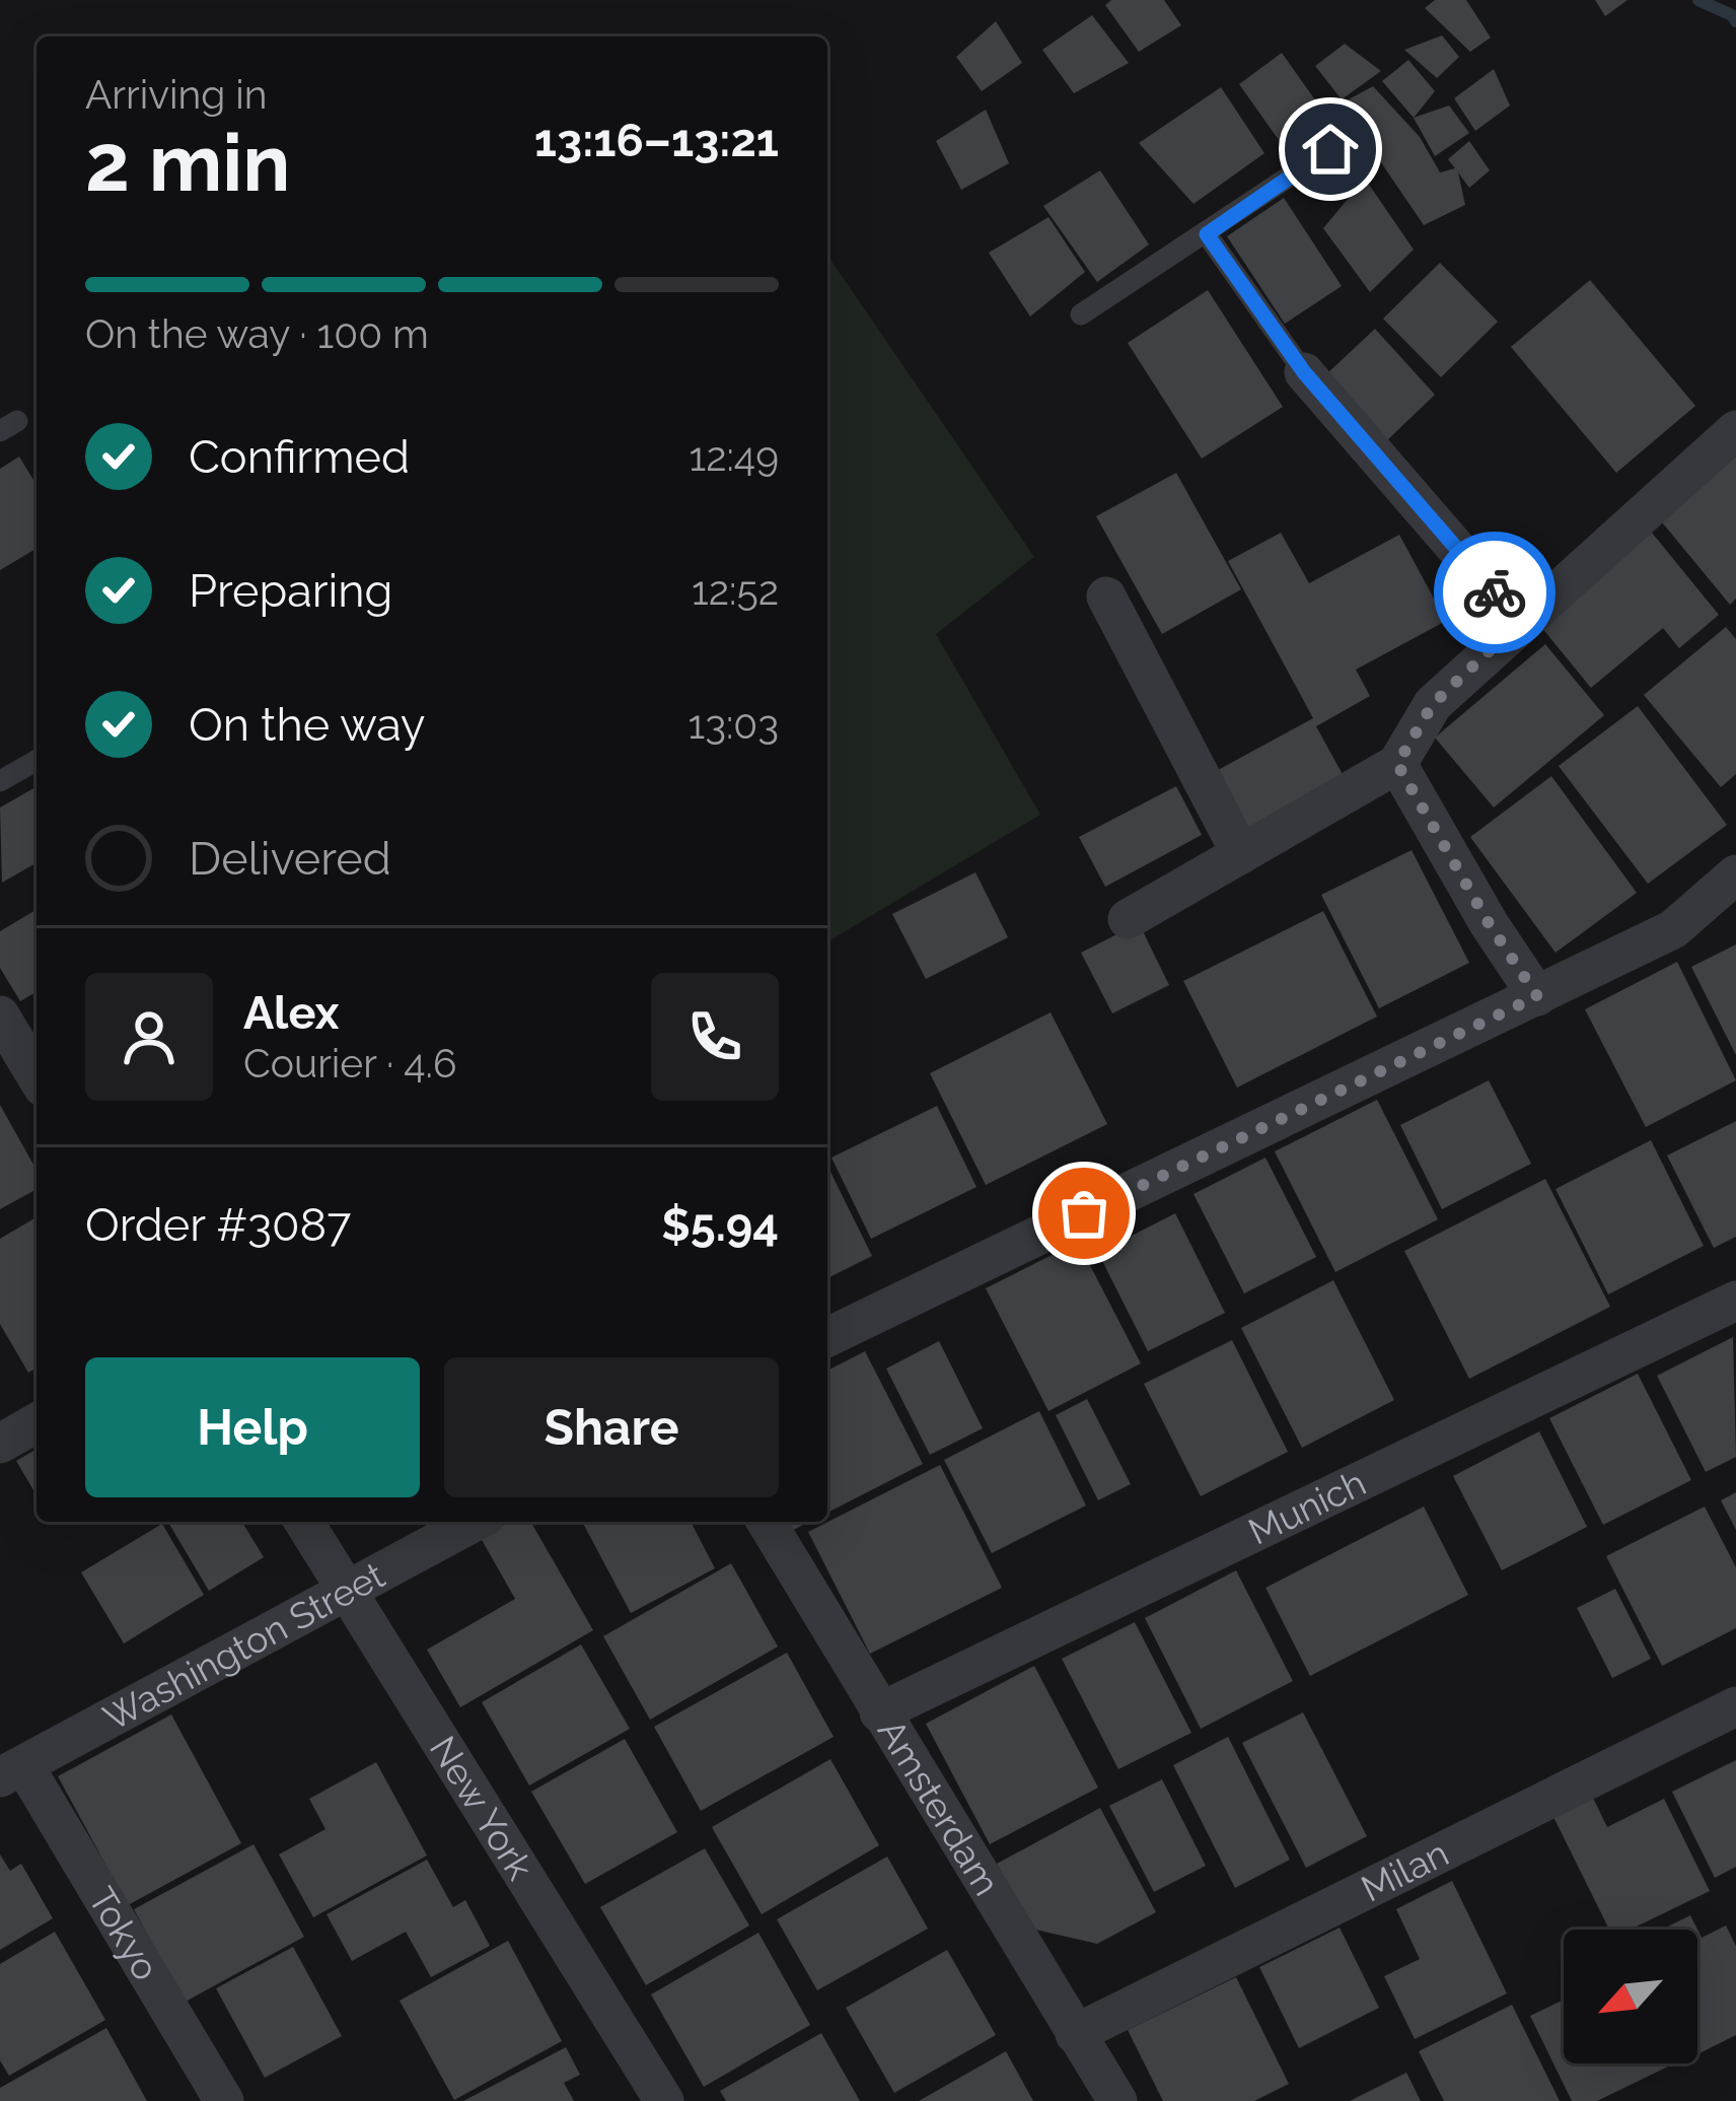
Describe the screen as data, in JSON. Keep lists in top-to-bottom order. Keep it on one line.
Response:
{"streets":{"street":["Munich","Washington Street","New York","Amsterdam","Milan","Tokyo"]},"crossings":[["Munich","Amsterdam"],["Washington Street","New York"],["Washington Street","Tokyo"],["Amsterdam","Milan"]],"north":"bottom left","page":{"heading":["2 min","Arriving in","13:16–13:21"],"panel":["Alex","Courier · 4.6","Order #3087","$5.94"],"bar":"On the way · 100 m","list":[["Confirmed","12:49"],["Preparing","12:52"],["On the way","13:03"],"Delivered"],"buttons":["Help","Share"]}}
